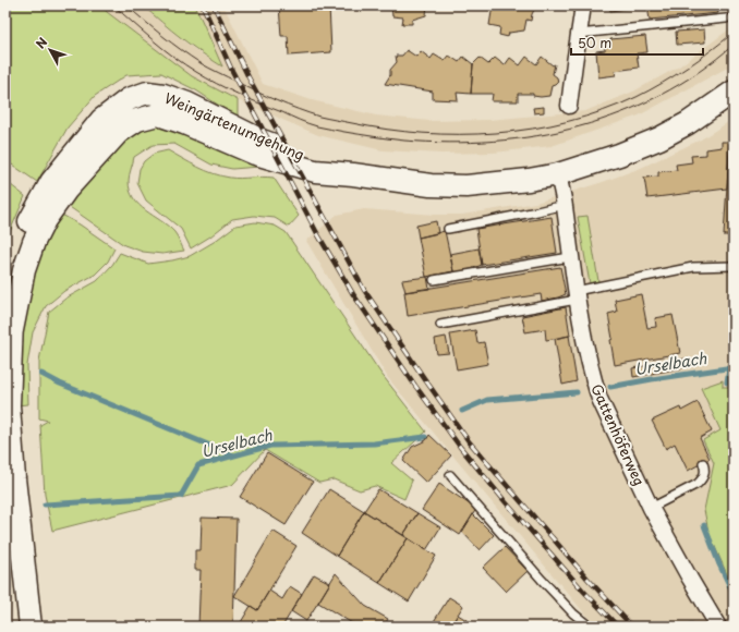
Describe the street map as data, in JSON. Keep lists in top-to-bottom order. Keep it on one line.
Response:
{"streets":{"main road":["Weingärtenumgehung"],"street":["Gattenhöferweg"]},"crossings":[["Weingärtenumgehung","Gattenhöferweg"]],"water":["Urselbach"],"scale_bar":"50 m","north":"top left"}
